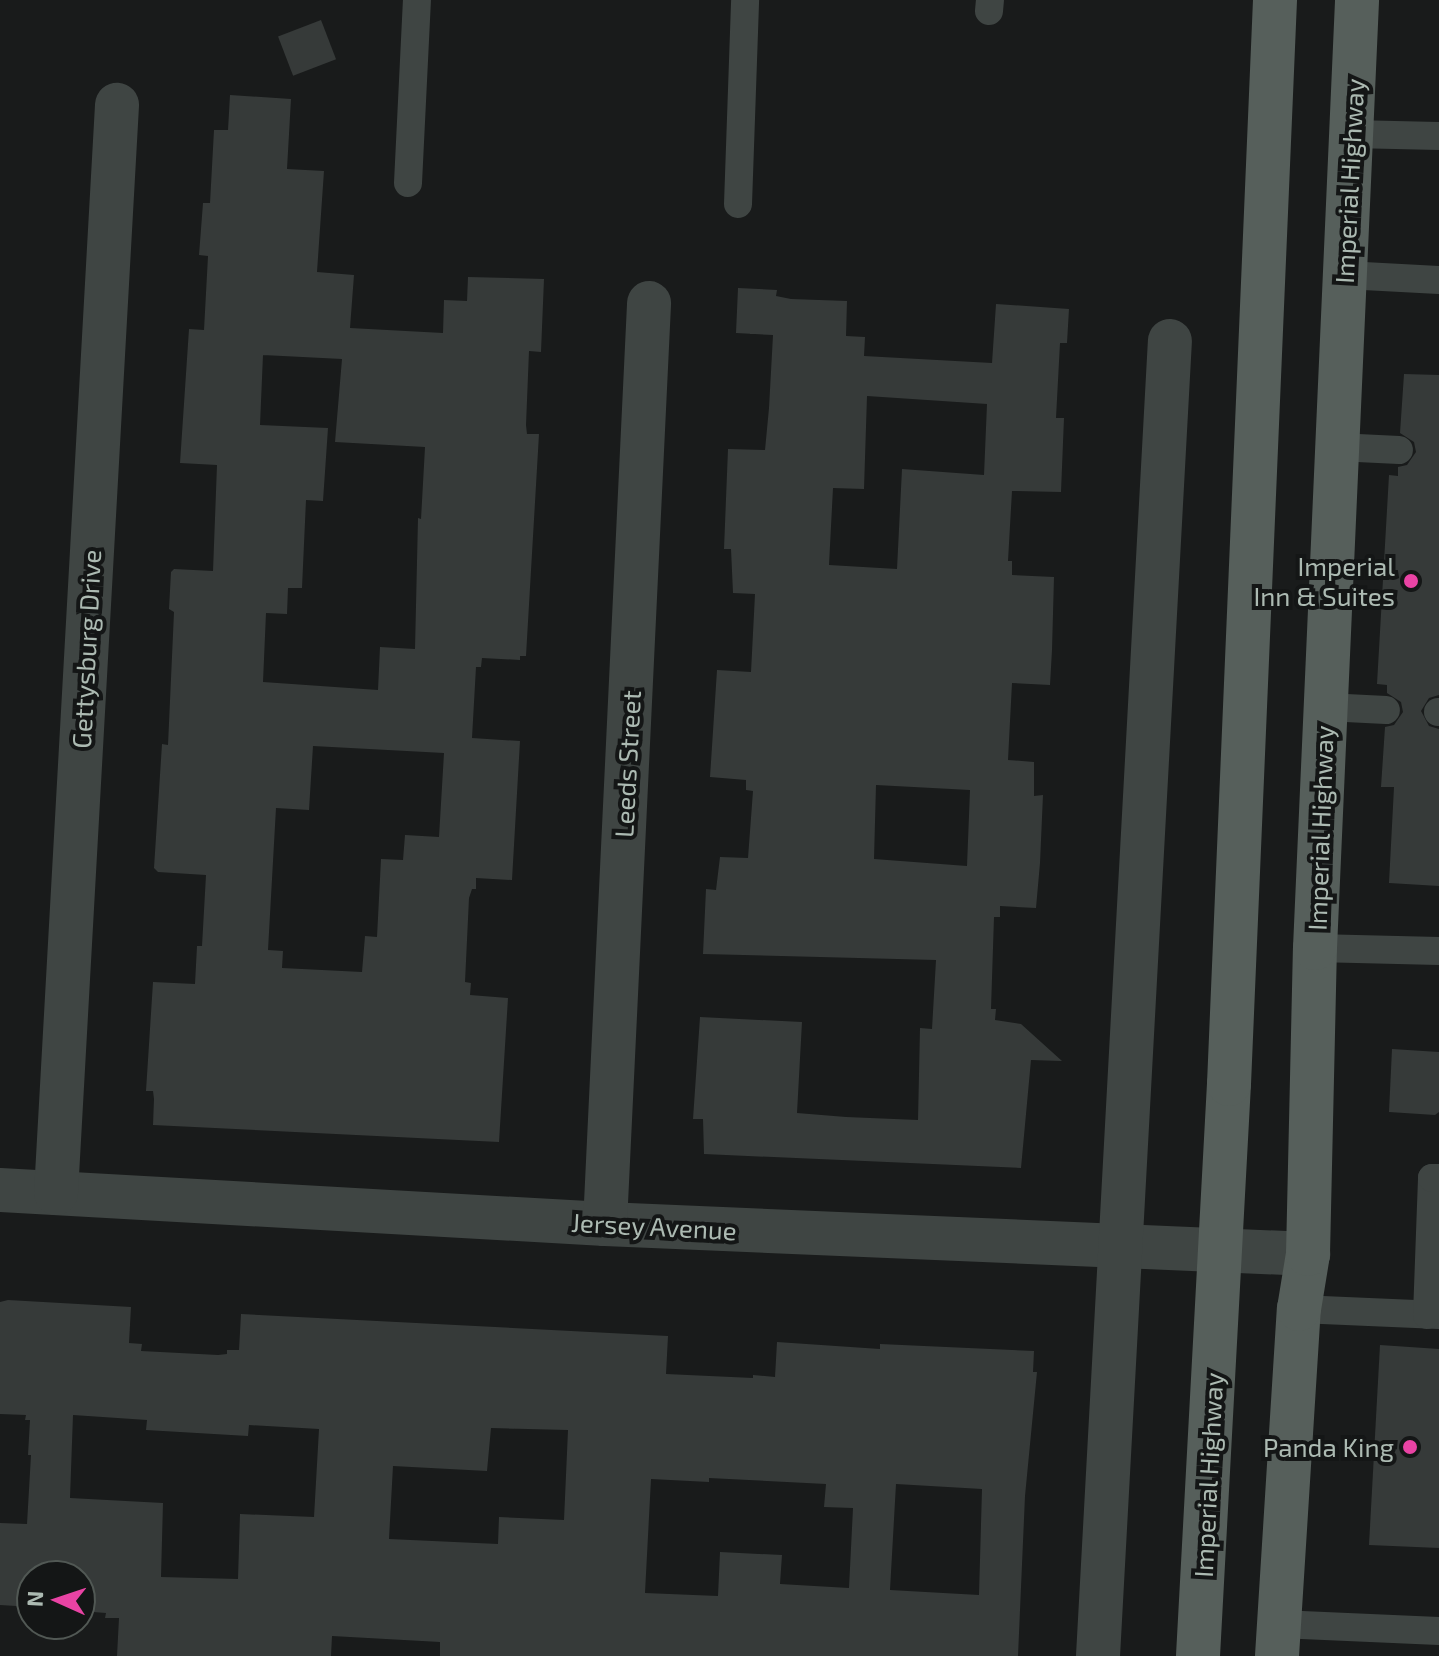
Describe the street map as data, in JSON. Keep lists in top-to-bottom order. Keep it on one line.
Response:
{"streets":{"main road":["Imperial Highway"],"street":["Gettysburg Drive","Leeds Street","Jersey Avenue"]},"crossings":[["Imperial Highway","Jersey Avenue"],["Gettysburg Drive","Jersey Avenue"],["Leeds Street","Jersey Avenue"]],"places":["Imperial Inn & Suites","Panda King"],"north":"left"}
